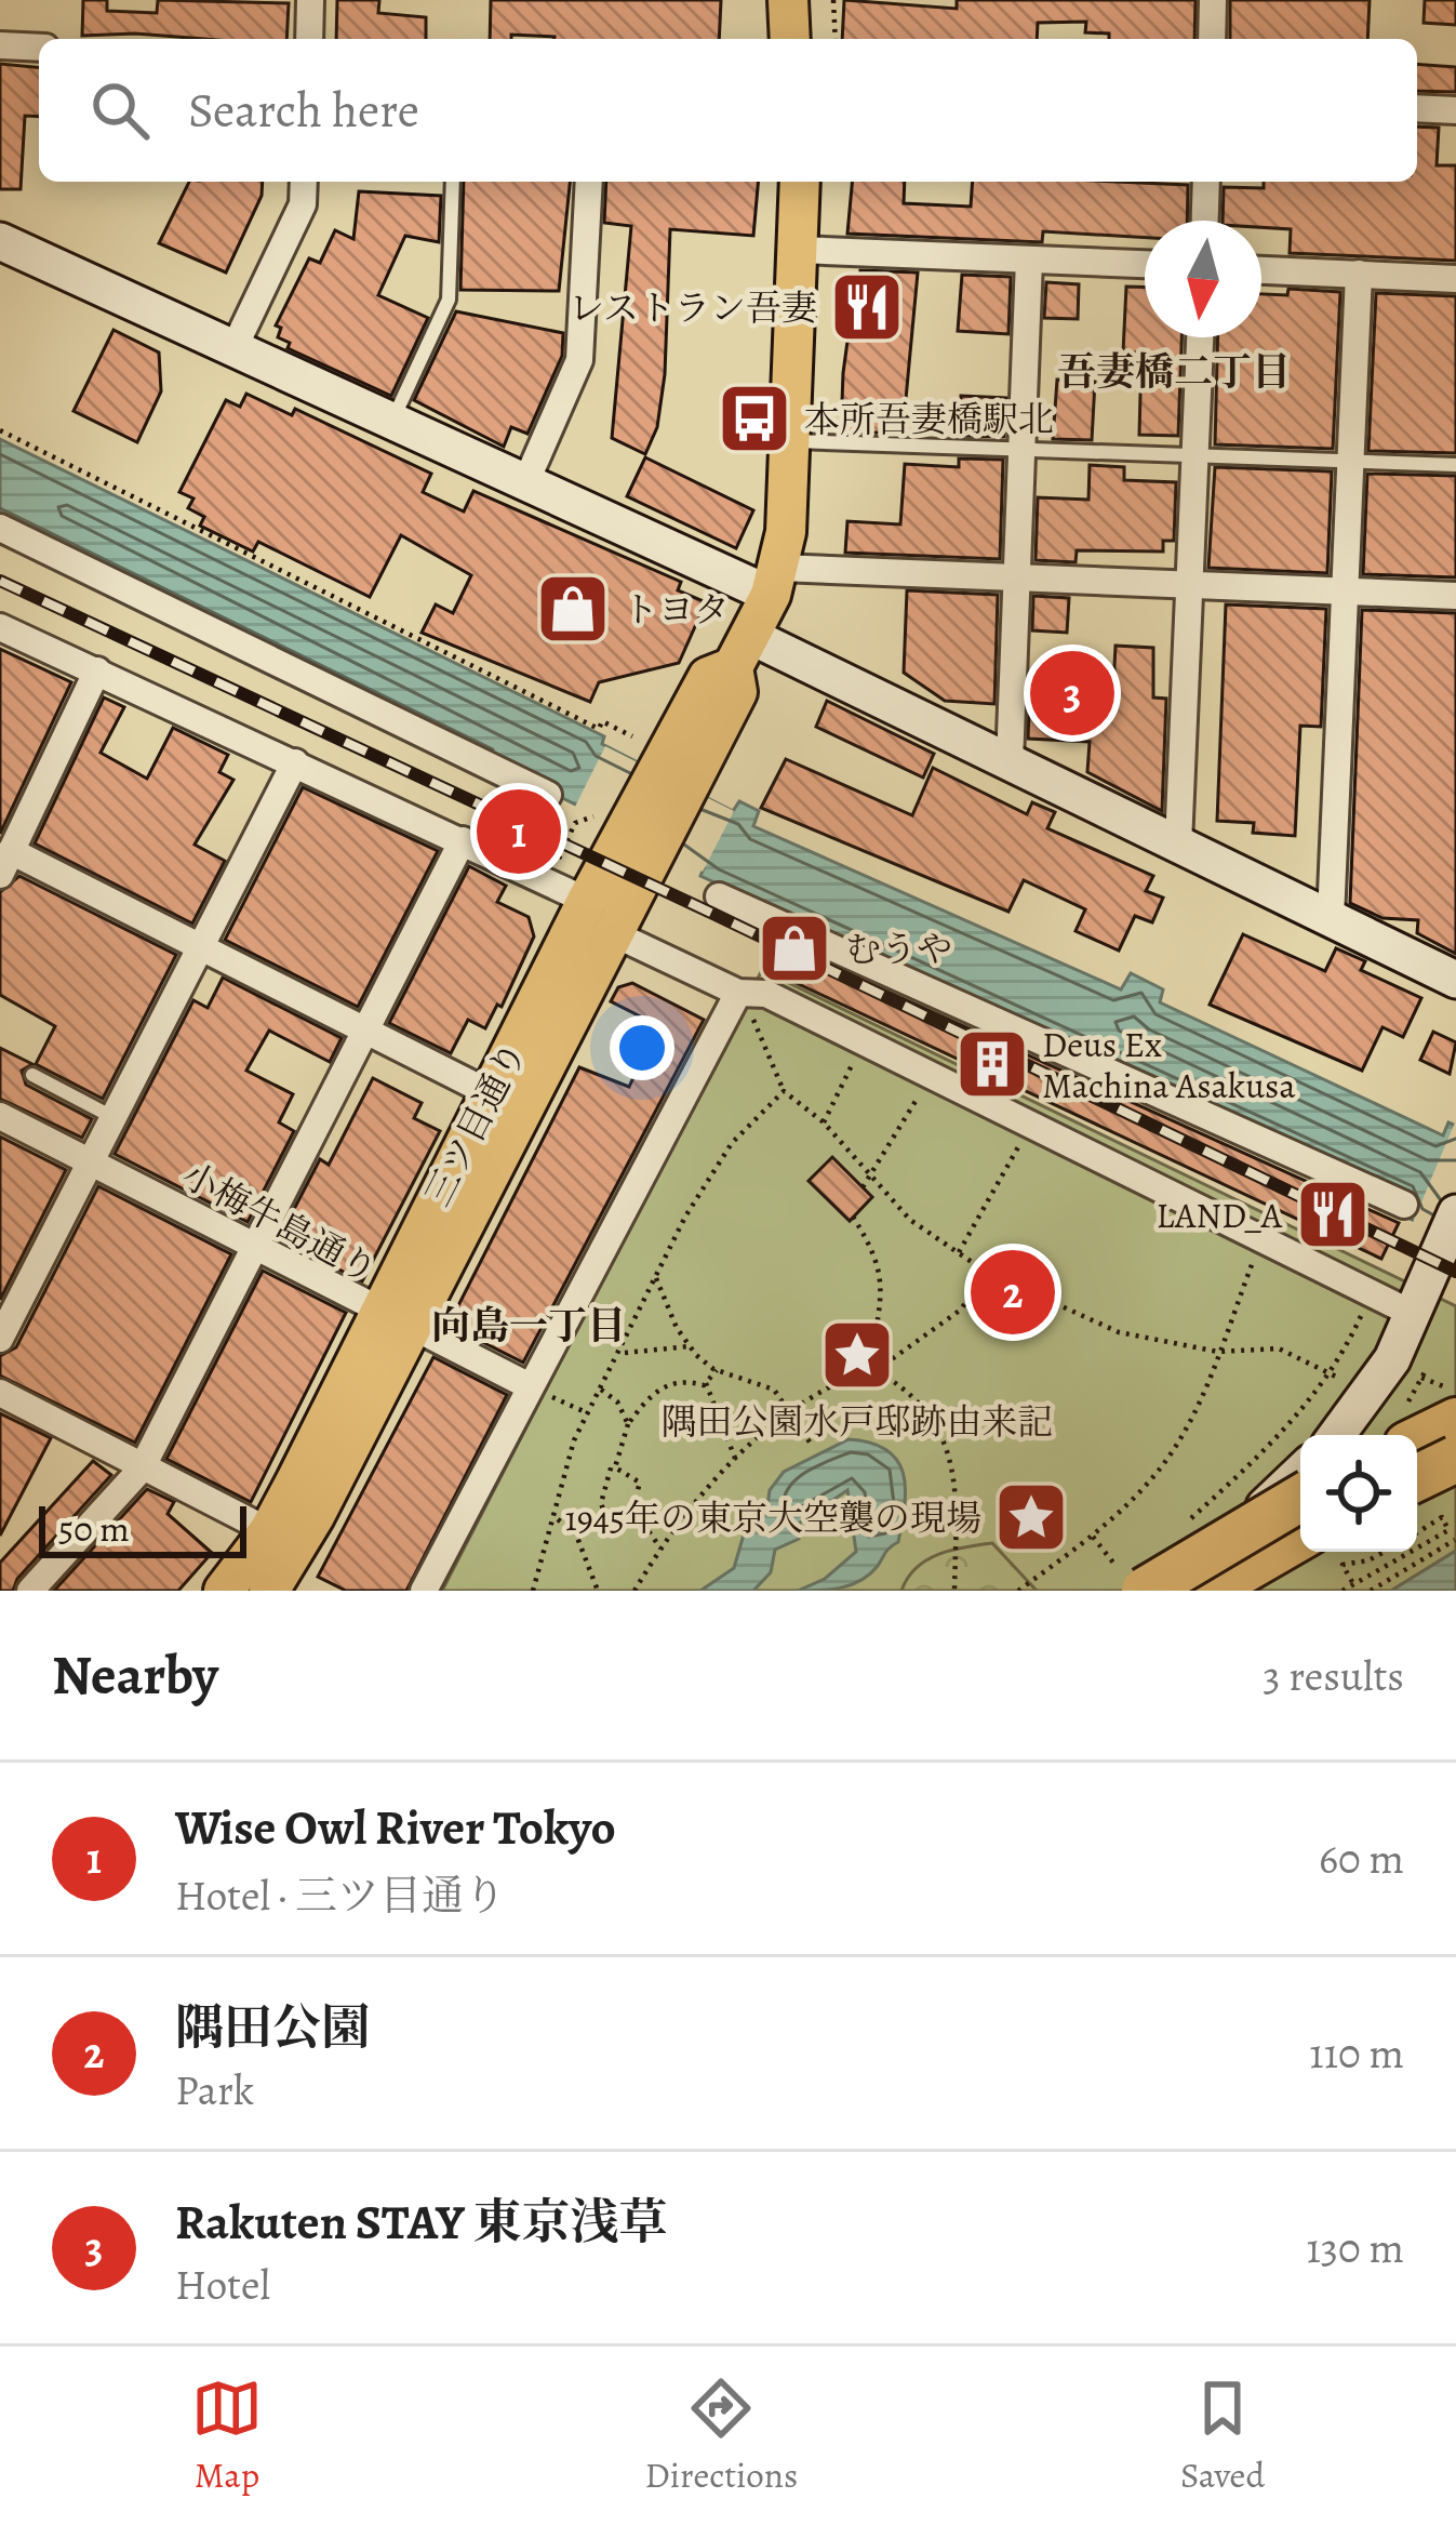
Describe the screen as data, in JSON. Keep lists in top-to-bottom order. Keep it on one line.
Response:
{"streets":{"main road":["三ツ目通り"],"street":["小梅牛島通り"]},"crossings":[["三ツ目通り","小梅牛島通り"]],"districts":["吾妻橋二丁目","向島一丁目"],"places":{"restaurant":["レストラン吾妻","LAND_A"],"bus stop":["本所吾妻橋駅北"],"shop":["トヨタ","むうや"],"building":["Deus Ex Machina Asakusa"],"place":["隅田公園水戸邸跡由来記","1945年の東京大空襲の現場"]},"scale_bar":"50 m","north":"bottom","page":{"search":"Search here","pins":["3","1","2"],"scale":"50 m","heading":["Nearby","3 results"],"list":[{"mark":"1","name":"Wise Owl River Tokyo","note":"Hotel · 三ツ目通り","value":"60 m"},{"mark":"2","name":"隅田公園","note":"Park","value":"110 m"},{"mark":"3","name":"Rakuten STAY 東京浅草","note":"Hotel","value":"130 m"}],"nav":["Map","Directions","Saved"]}}
